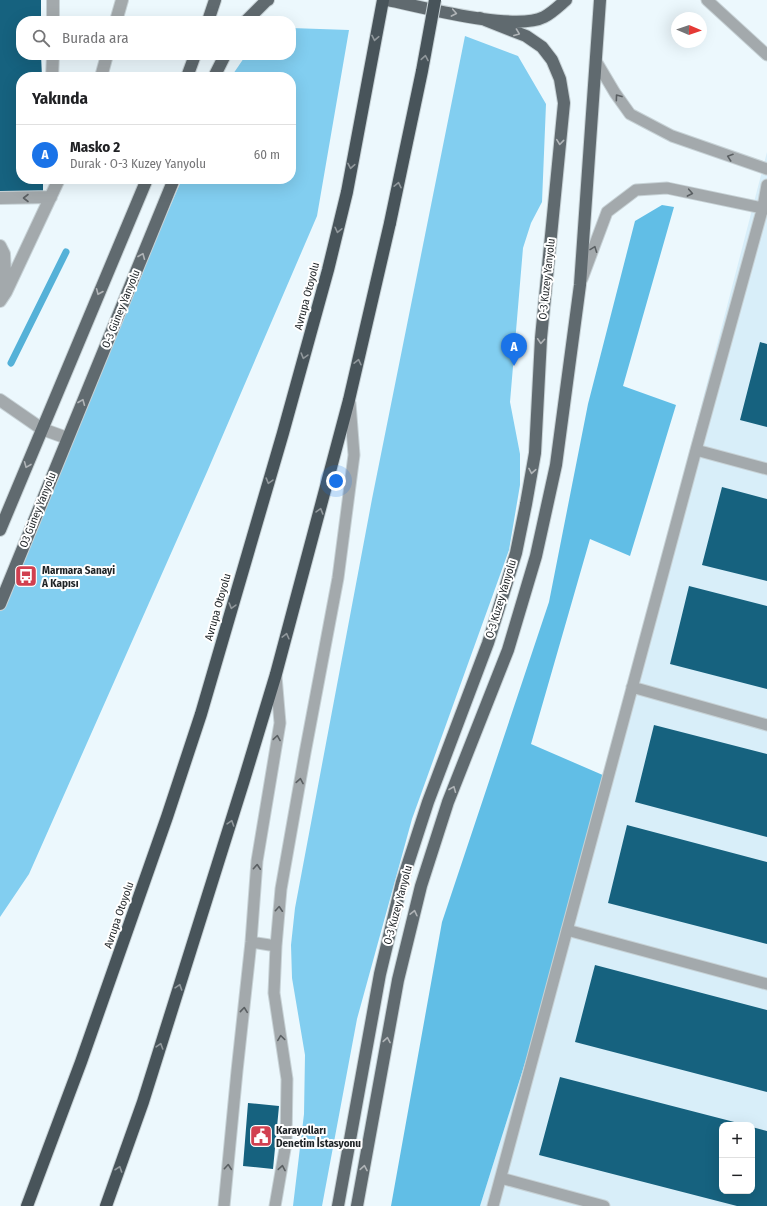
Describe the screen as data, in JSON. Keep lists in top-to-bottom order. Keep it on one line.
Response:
{"streets":{"highway":["Avrupa Otoyolu"],"main road":["O-3 Kuzey Yanyolu","O-3 Güney Yanyolu","O3 Güney Yanyolu"]},"crossings":[["O-3 Güney Yanyolu","O3 Güney Yanyolu"]],"places":{"bus stop":["Marmara Sanayi A Kapısı"],"public building":["Karayolları Denetim İstasyonu"]},"north":"right","page":{"search":"Burada ara","heading":"Yakında","list":[{"mark":"A","name":"Masko 2","note":"Durak · O-3 Kuzey Yanyolu","value":"60 m"}],"pins":"A","map_buttons":["+","−"]}}
